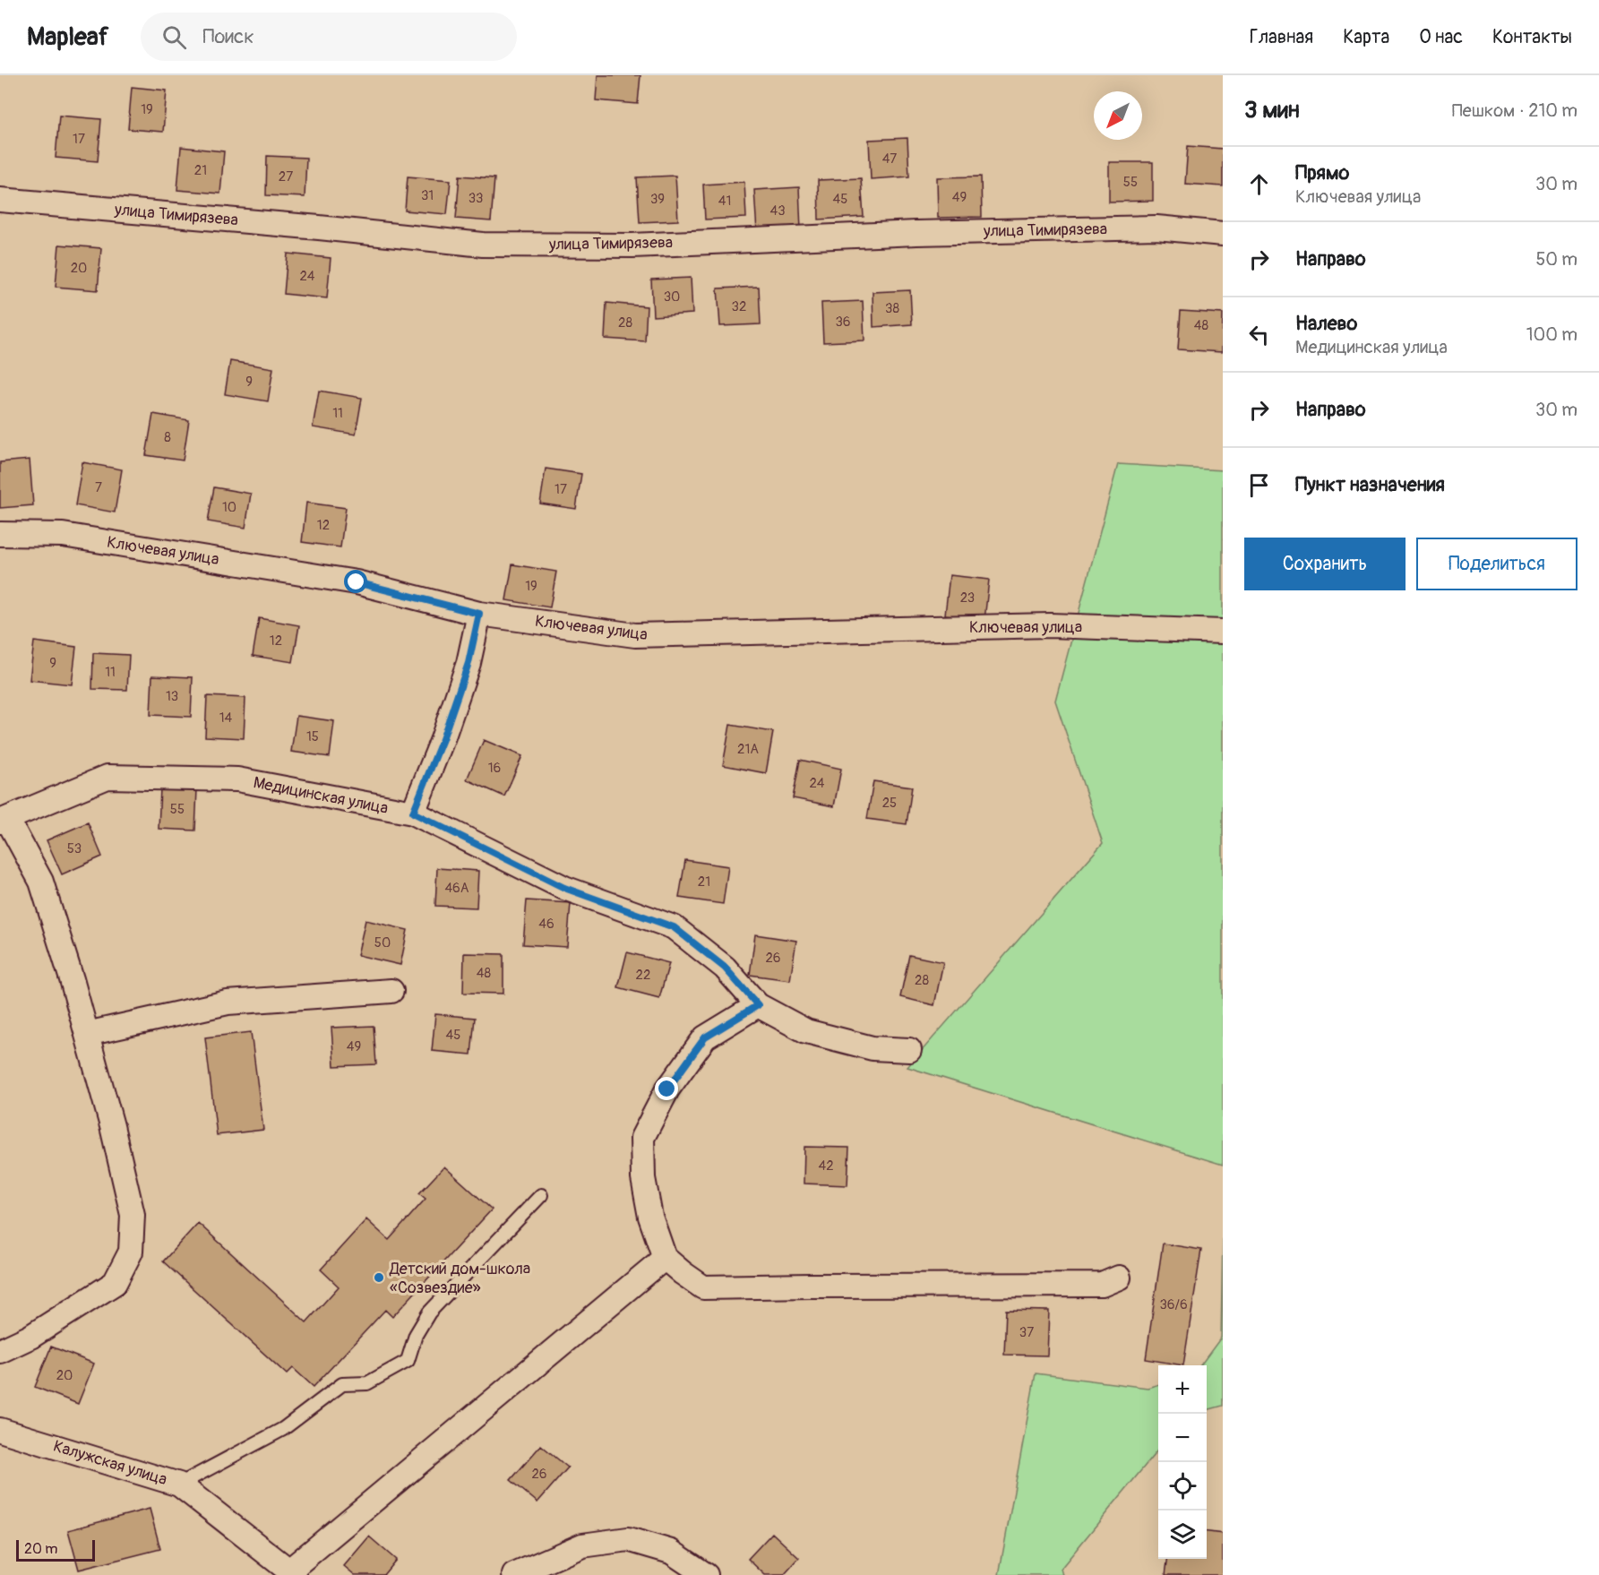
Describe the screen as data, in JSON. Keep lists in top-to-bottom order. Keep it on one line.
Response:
{"streets":{"street":["улица Тимирязева","Ключевая улица","Медицинская улица","Калужская улица"]},"places":["Детский дом-школа «Созвездие»"],"house_numbers":["19","17","47","21","27","55","31","49","33","39","45","41","43","20","24","30","32","38","36","28","48","9","11","8","7","17","10","12","19","23","12","9","11","13","14","15","21А","16","24","25","55","53","21","46А","46","50","26","48","22","28","45","49","42","36/6","37","20","26"],"scale_bar":"20 m","north":"bottom left","page":{"header":"Mapleaf","search":"Поиск","nav":["Главная","Карта","О нас","Контакты"],"heading":["3 мин","Пешком · 210 m"],"list":[["Прямо","Ключевая улица","30 m"],["Направо","50 m"],["Налево","Медицинская улица","100 m"],["Направо","30 m"],"Пункт назначения"],"buttons":["Сохранить","Поделиться"],"map_buttons":["+","−"],"scale":"20 m"}}
